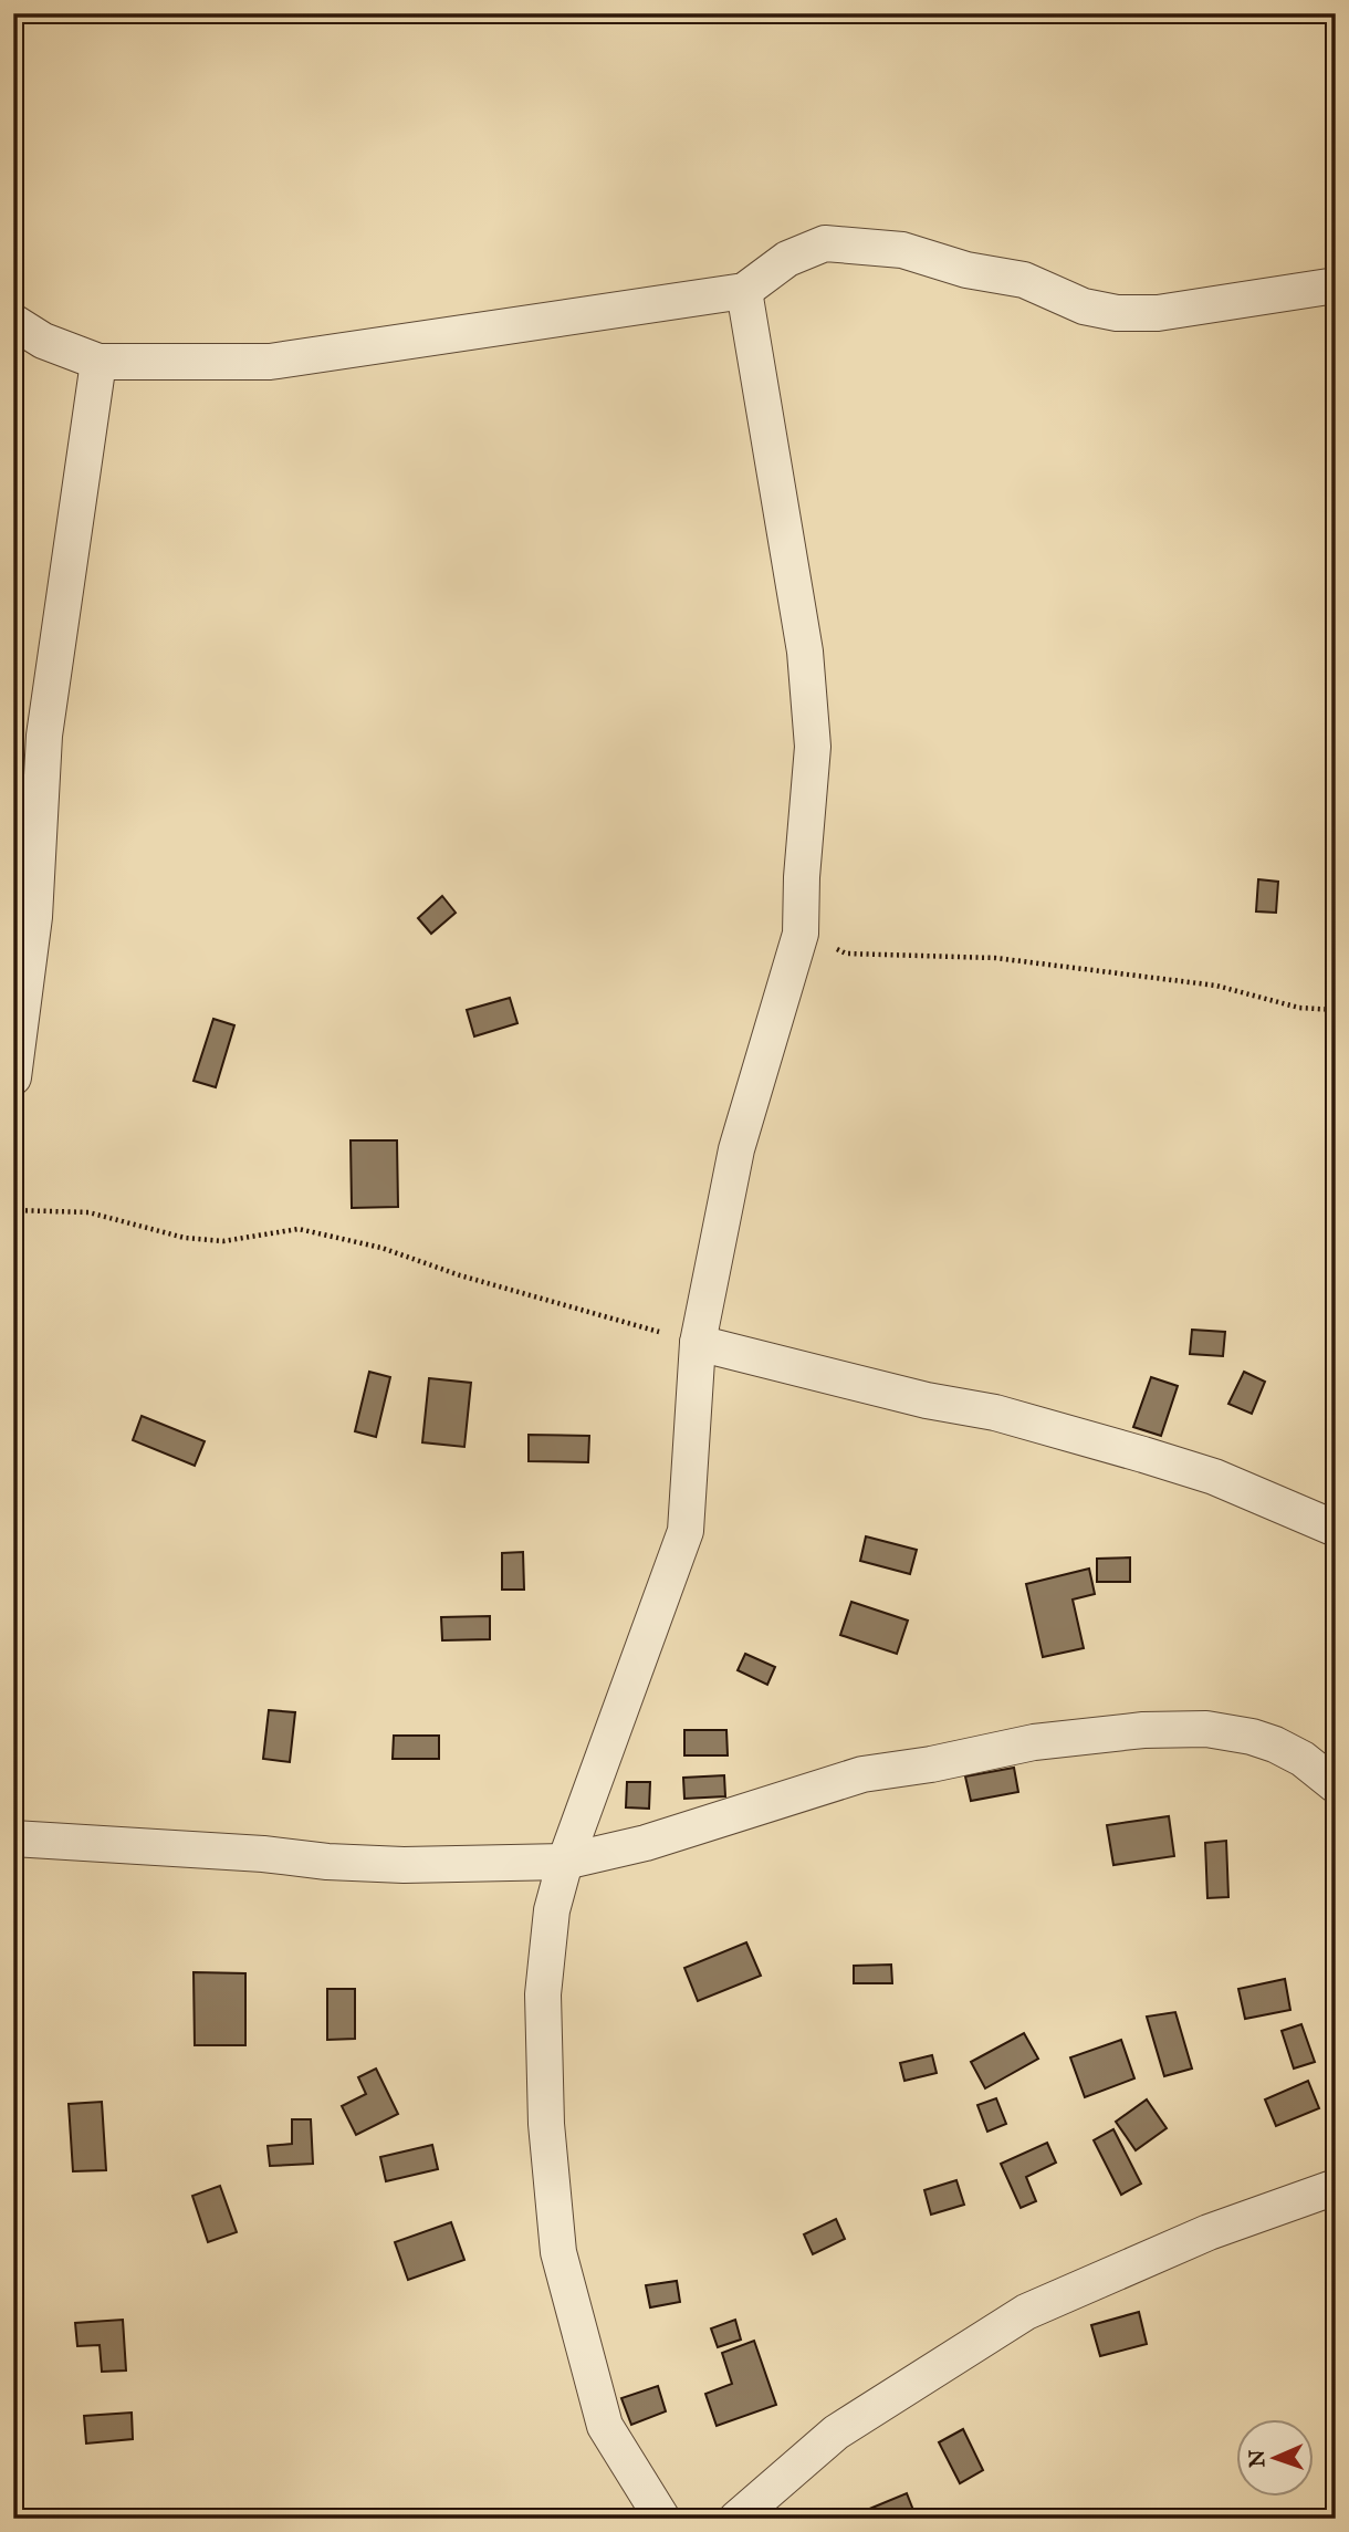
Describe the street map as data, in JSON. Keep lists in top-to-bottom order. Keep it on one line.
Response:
{"north":"left"}
